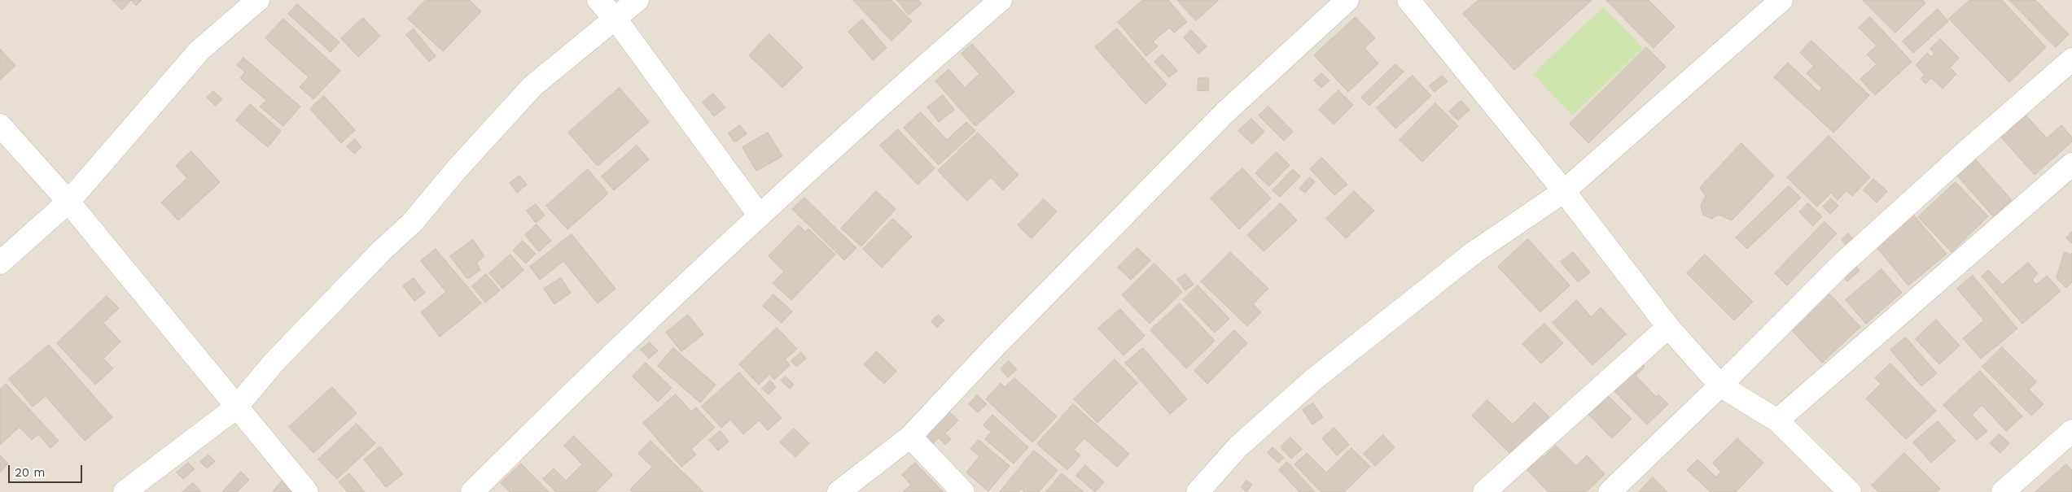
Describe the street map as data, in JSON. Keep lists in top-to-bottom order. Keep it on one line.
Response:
{"scale_bar":"20 m"}
